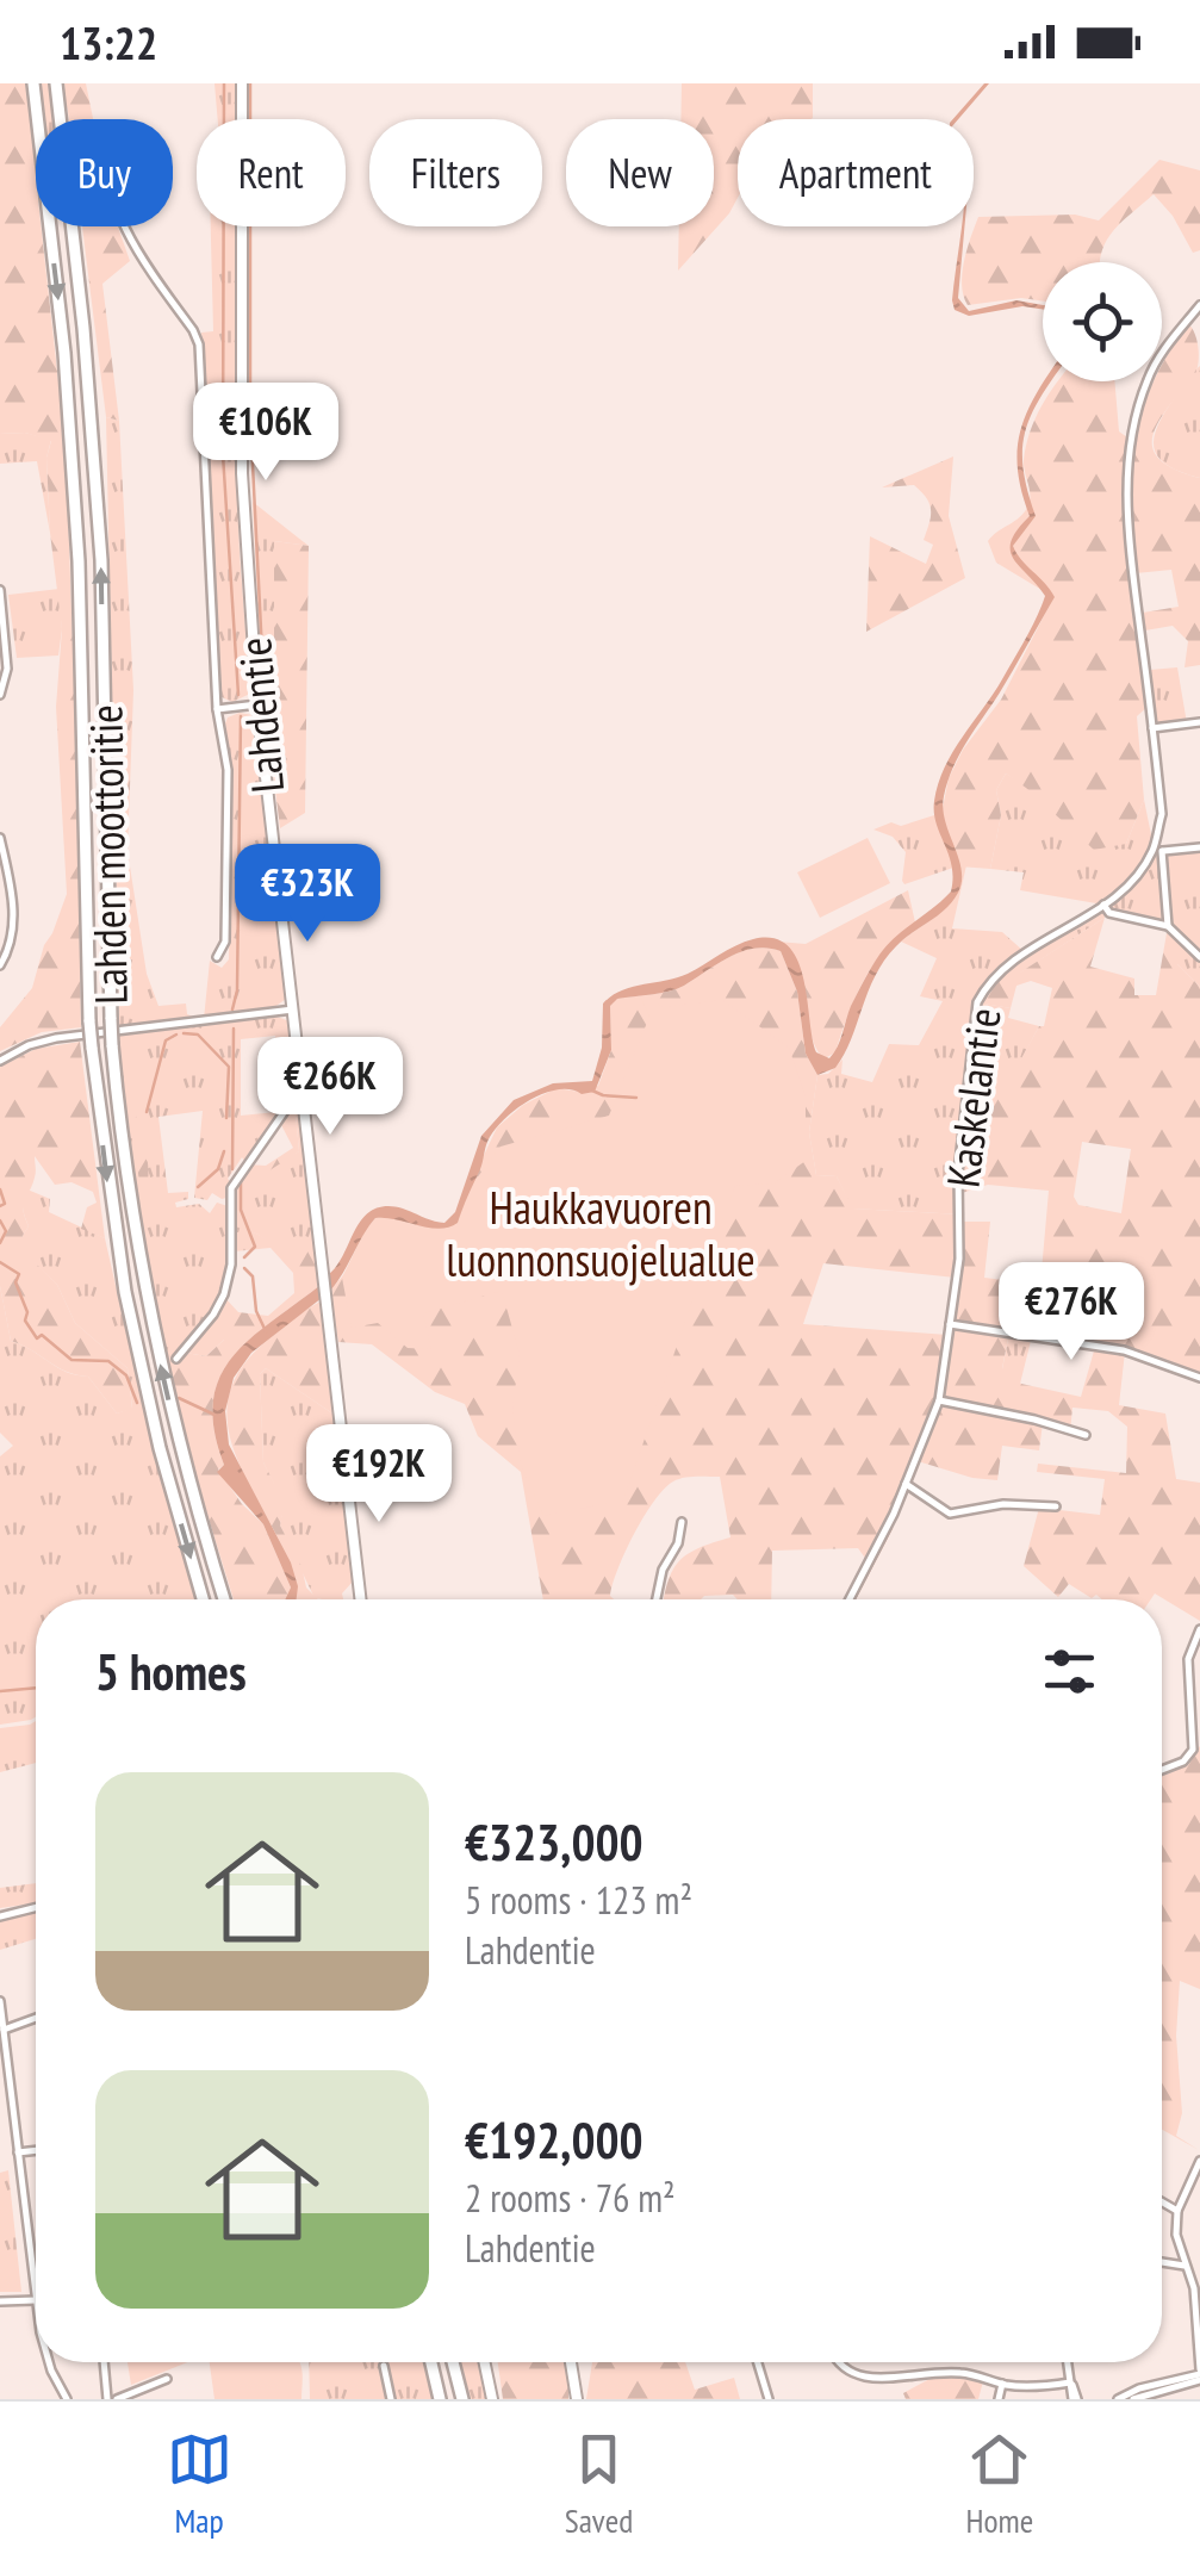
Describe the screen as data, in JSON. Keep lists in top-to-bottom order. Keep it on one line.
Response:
{"streets":{"highway":["Lahden moottoritie"],"main road":["Lahdentie"],"street":["Kaskelantie"]},"parks":["Haukkavuoren luonnonsuojelualue"],"page":{"status":"13:22","chip":["Buy","Rent","Filters","New","Apartment"],"price":["€106K","€323K","€266K","€276K","€192K"],"heading":"5 homes","list":[{"name":"€323,000","note":"5 rooms · 123 m² · Lahdentie"},{"name":"€192,000","note":"2 rooms · 76 m² · Lahdentie"}],"tabs":["Map","Saved","Home"]}}
